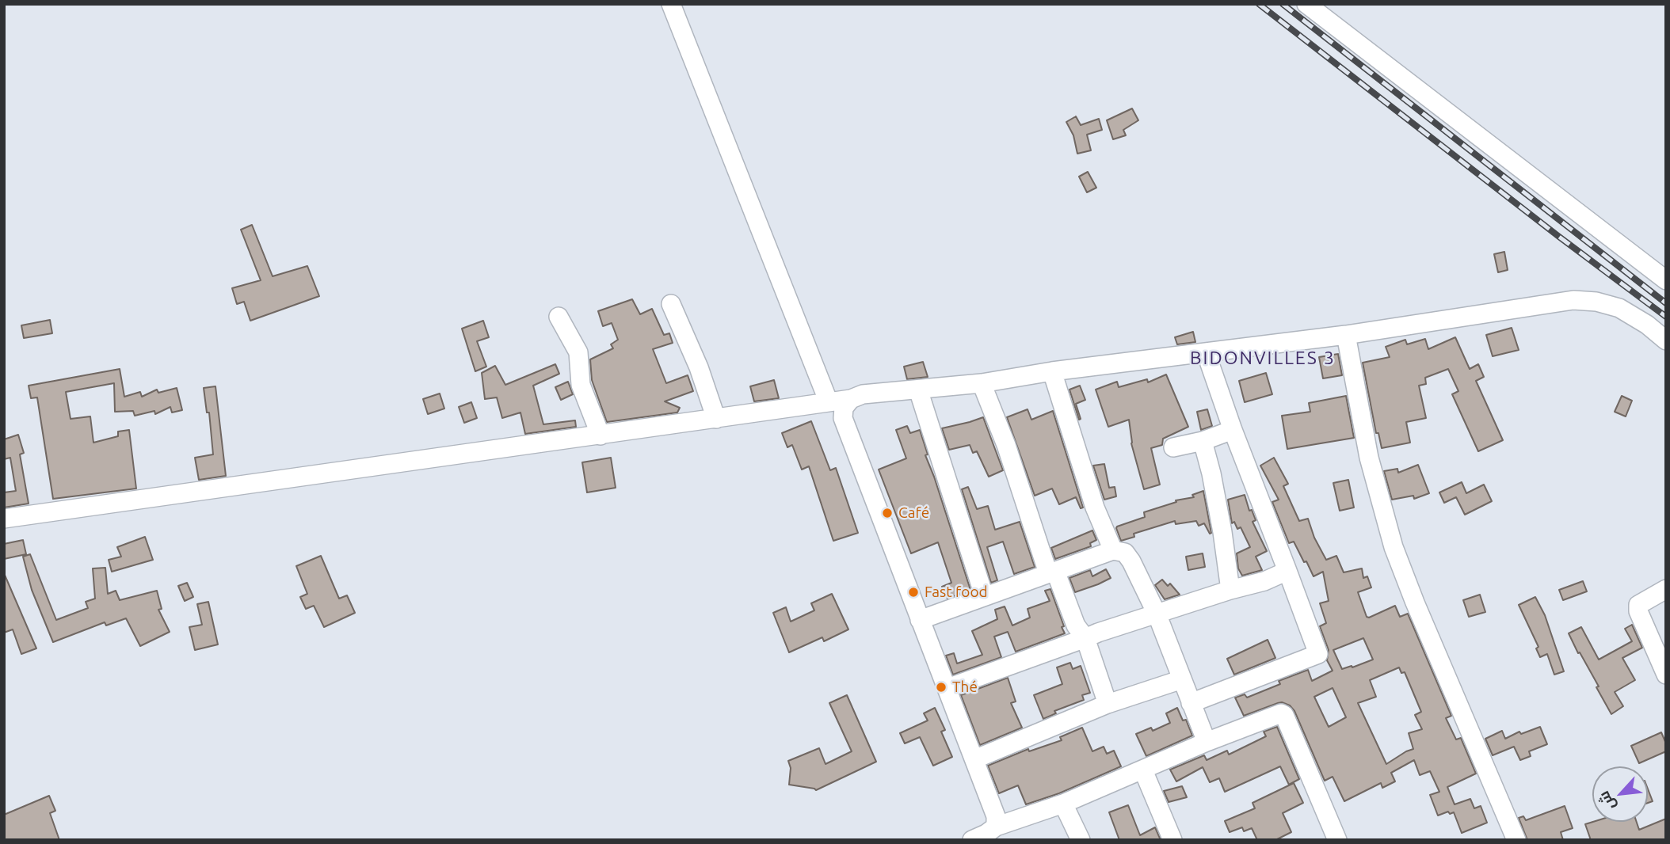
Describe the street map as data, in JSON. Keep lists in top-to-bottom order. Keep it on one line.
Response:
{"districts":["BIDONVILLES 3"],"places":["Café","Fast food","Thé"],"north":"bottom left"}
